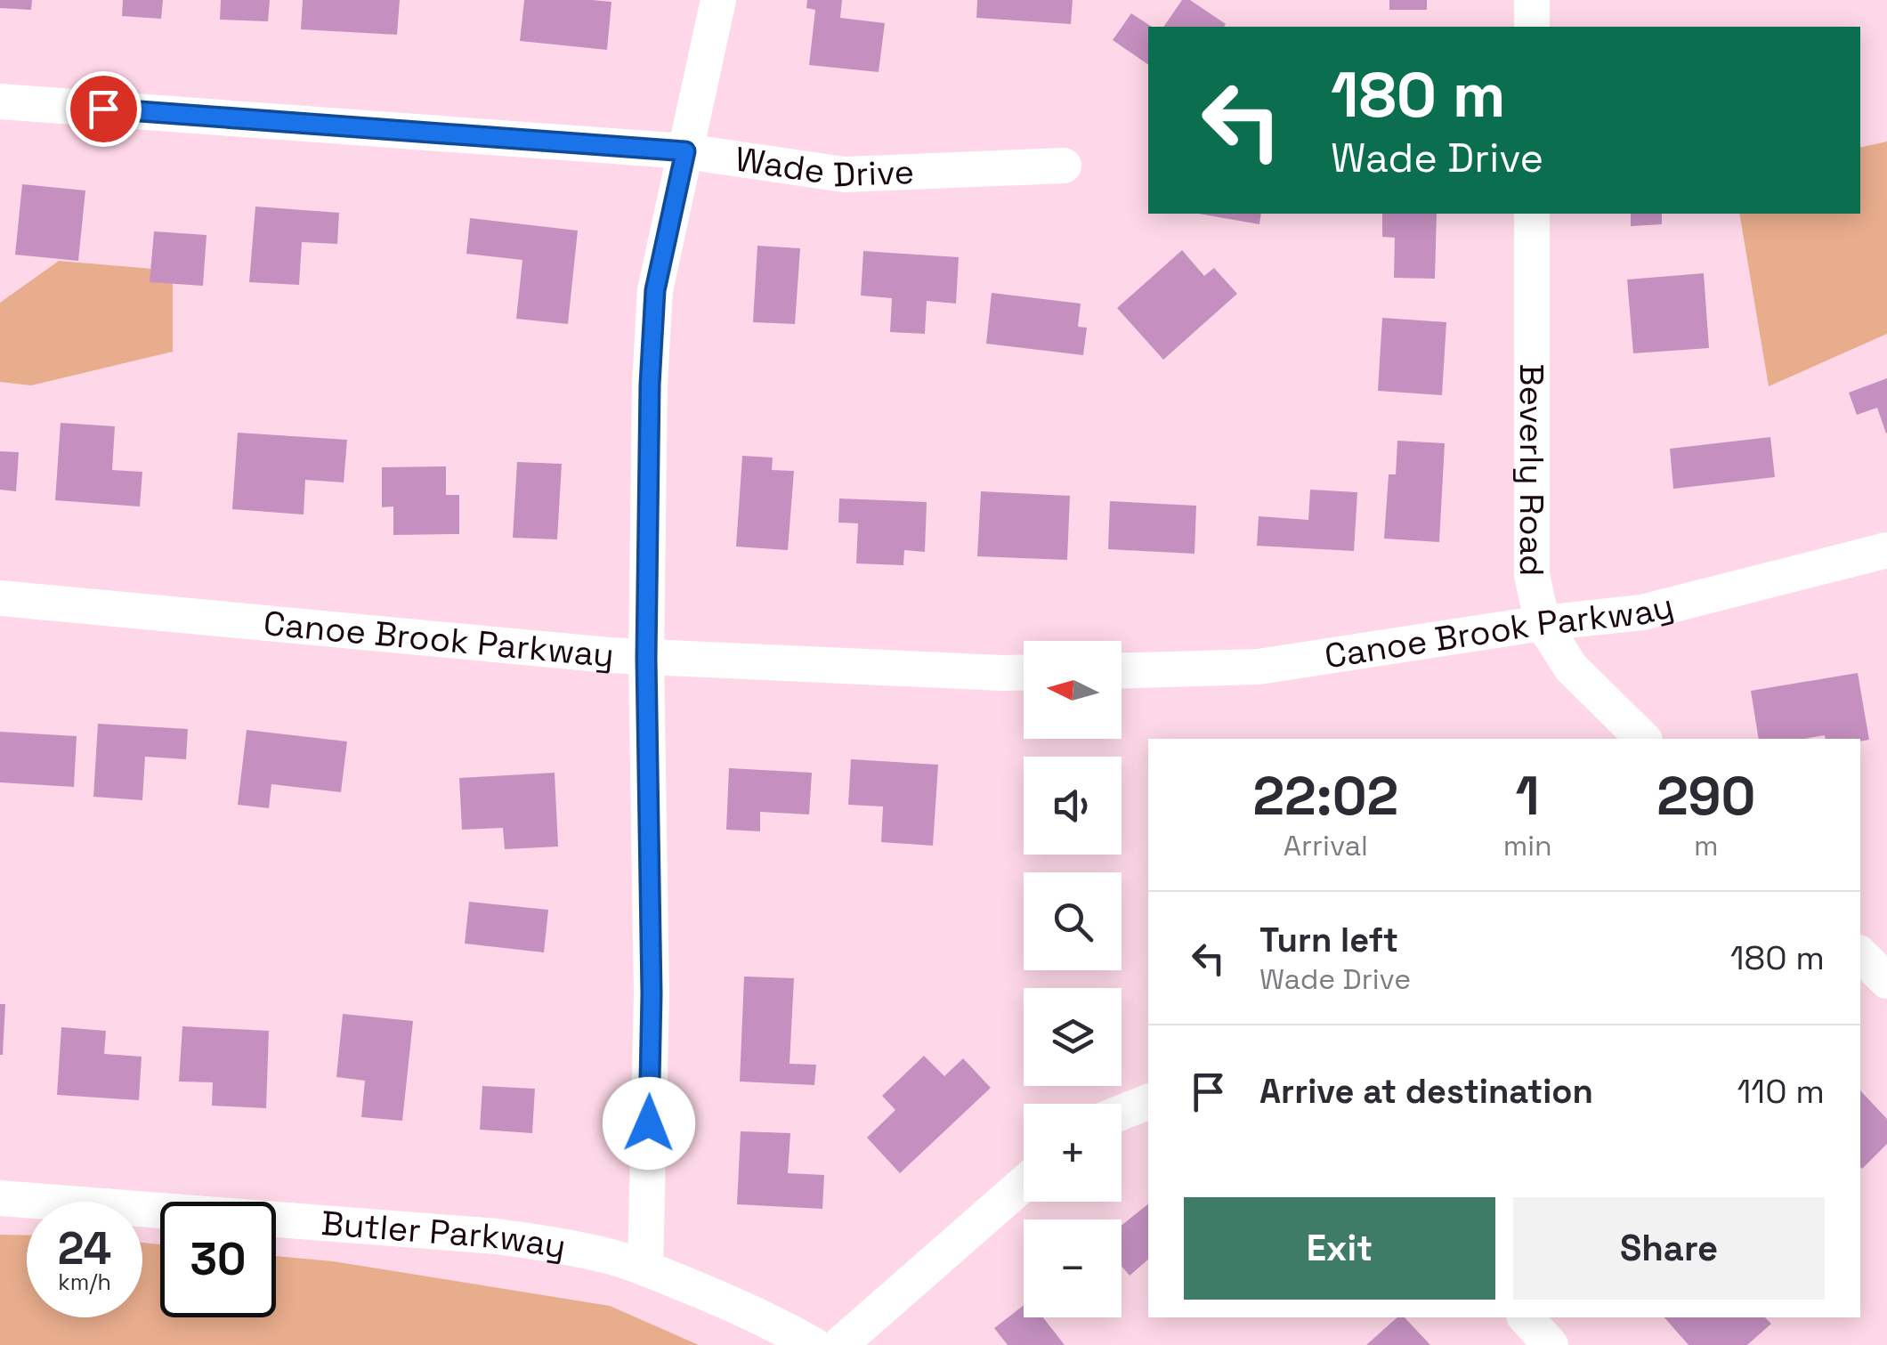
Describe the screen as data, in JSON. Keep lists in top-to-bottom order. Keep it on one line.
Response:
{"streets":{"street":["Wade Drive","Beverly Road","Canoe Brook Parkway","Butler Parkway"]},"crossings":[["Beverly Road","Canoe Brook Parkway"]],"north":"left","page":{"turn":["180 m","Wade Drive"],"map_buttons":["+","−"],"eta":["22:02","Arrival","1","min","290","m"],"list":[{"name":"Turn left","note":"Wade Drive","value":"180 m"},{"name":"Arrive at destination","value":"110 m"}],"buttons":["Exit","Share"],"speed":"24 km/h","limit":"30"}}
